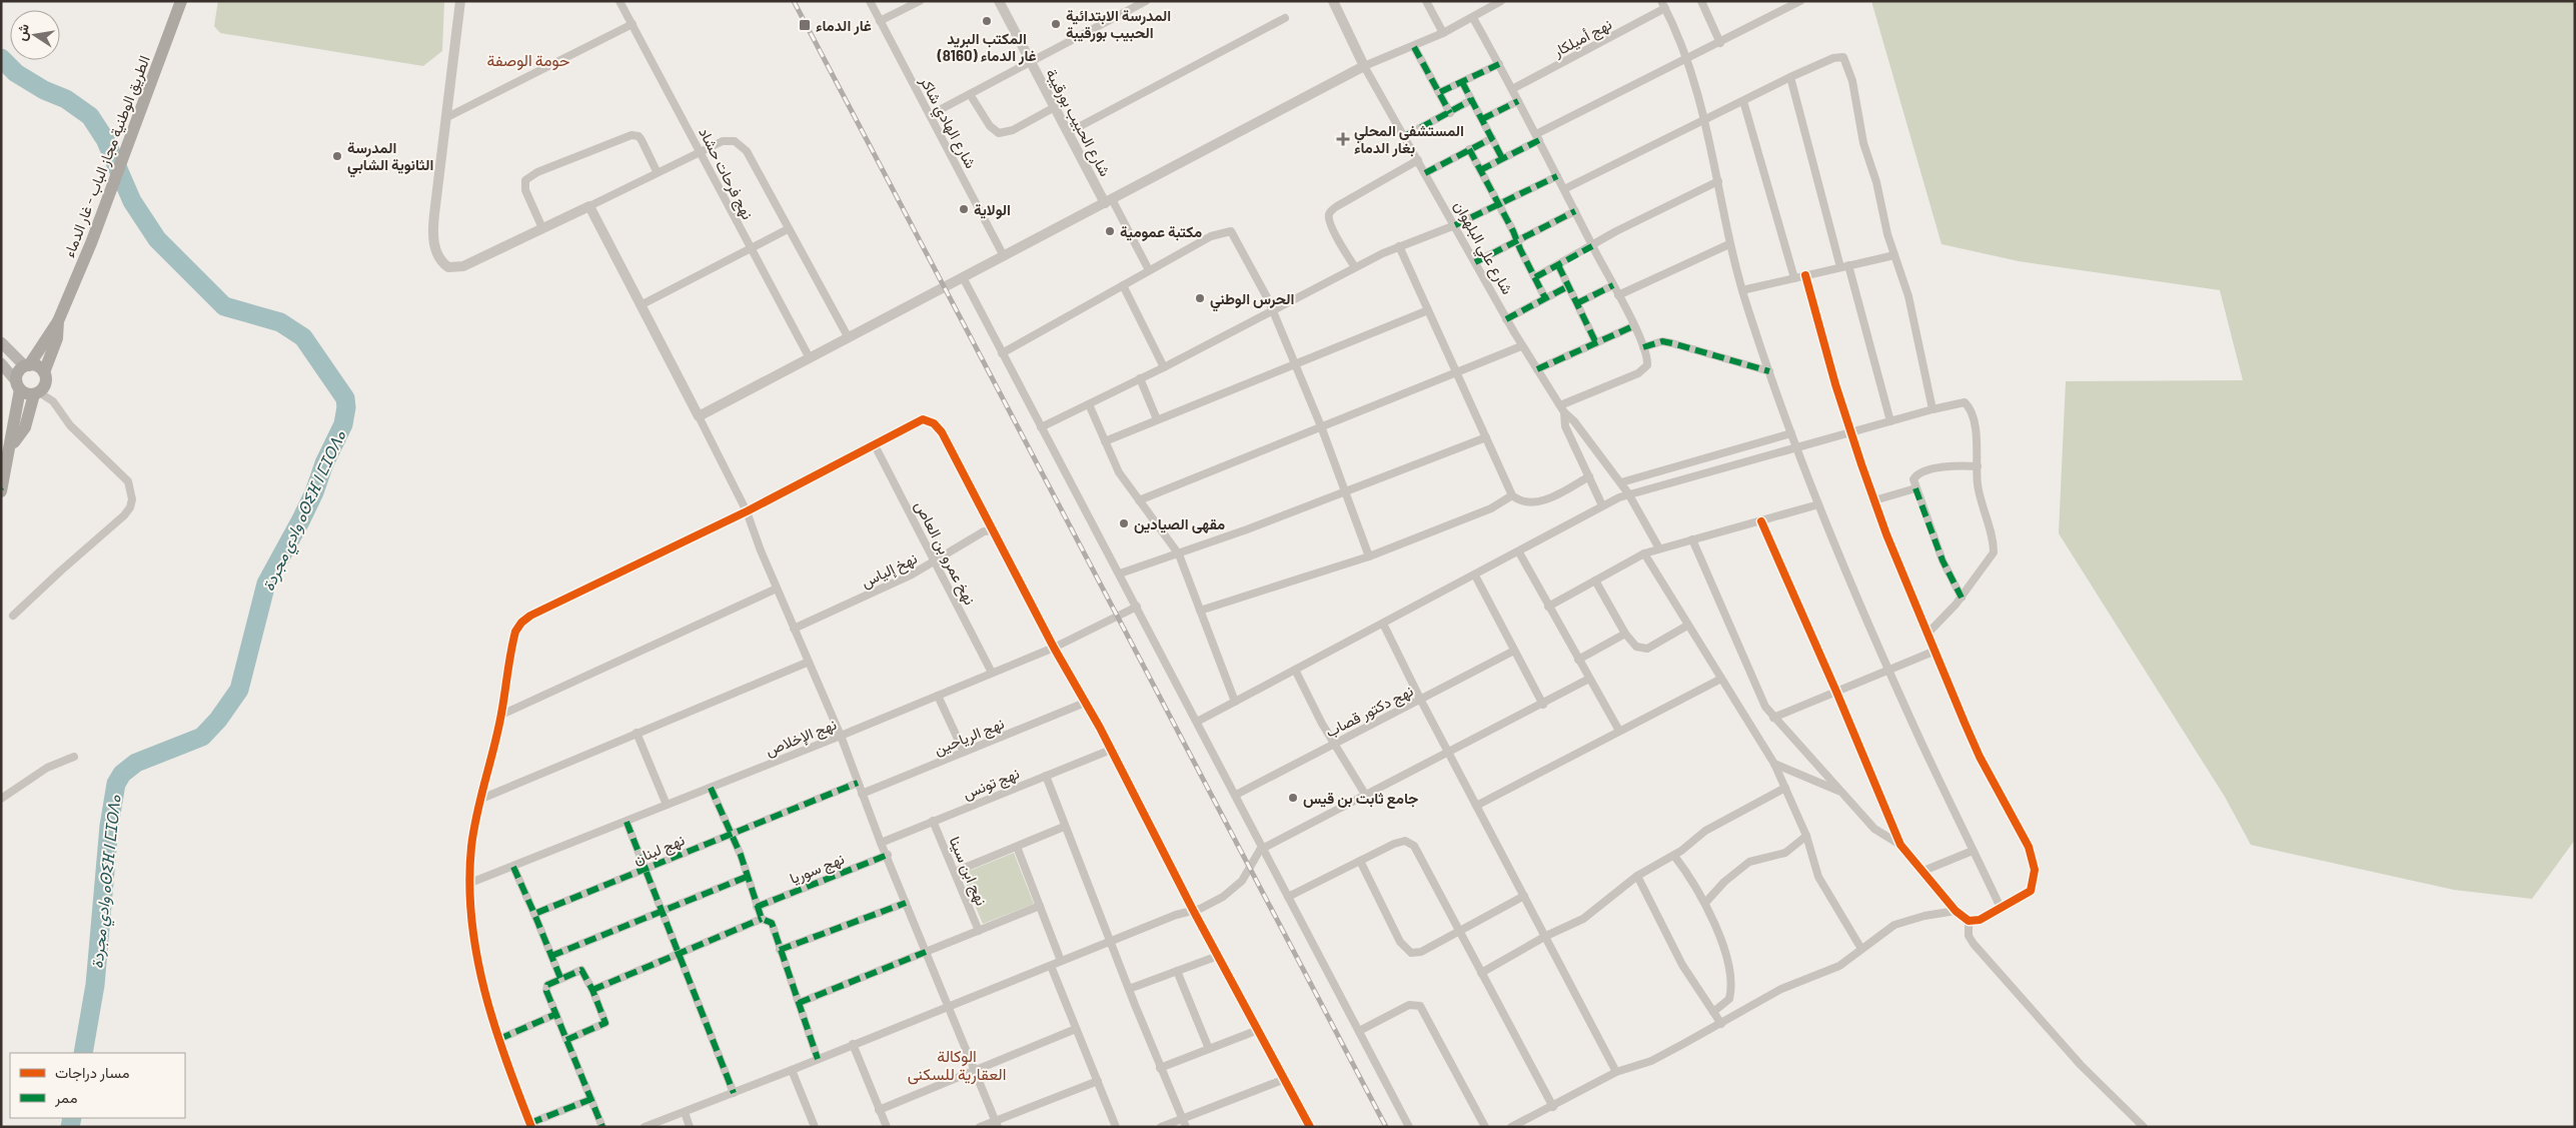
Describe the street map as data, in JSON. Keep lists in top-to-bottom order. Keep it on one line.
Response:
{"streets":{"main road":["الطريق الوطنية مجاز الباب - غار الدماء"],"street":["نهج أميلكار","شارع الهادي شاكر","شارع الحبيب بورقيبة","نهج فرحات حشاد","شارع علي البلهوان","نهخ عمرو بن العاص","نهخ إلياس","نهج دكتور قصاب","نهج الرياحين","نهج الإخلاص","نهج تونس","نهج لبنان","نهج سوريا","نهج ابن سينا"]},"crossings":[["نهخ عمرو بن العاص","نهخ إلياس"],["نهخ عمرو بن العاص","نهج الإخلاص"],["نهج تونس","نهج ابن سينا"]],"districts":["حومة الوصفة","الوكالة العقارية للسكنى"],"water":["وادي مجردة ⴰⵙⵉⴼ ⵏ ⵎⵊⵔⴷⴰ"],"places":{"other":["المكتب البريد غار الدماء (8160)","المدرسة الابتدائية الحبيب بورقيبة","المدرسة الثانوية الشابي","الولاية","مكتبة عمومية","الحرس الوطني","مقهى الصيادين","جامع ثابت بن قیس"],"transit":["غار الدماء"],"health":["المستشفى المحلي بغار الدماء"]},"legend":["مسار دراجات","ممر"],"north":"left"}
